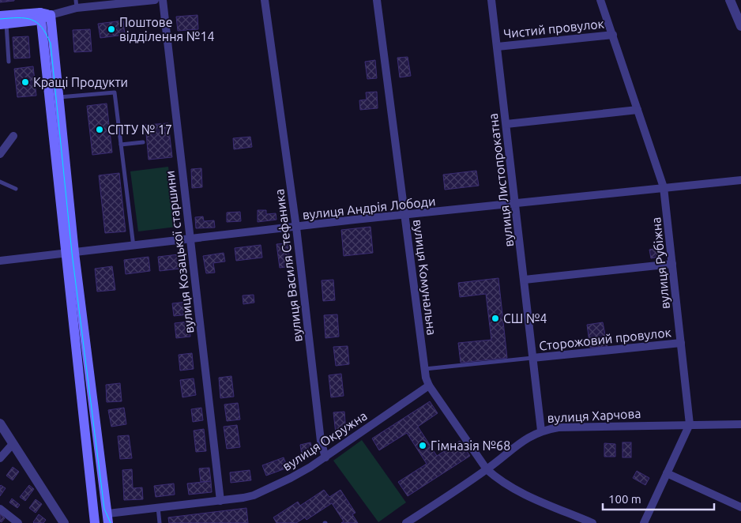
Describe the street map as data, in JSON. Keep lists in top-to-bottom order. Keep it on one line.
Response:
{"streets":{"street":["Чистий провулок","вулиця Листопрокатна","вулиця Андрія Лободи","вулиця Козацької старшини","вулиця Рубіжна","вулиця Василя Стефаника","вулиця Комунальна","Сторожовий провулок","вулиця Харчова","вулиця Окружна"]},"crossings":[["Чистий провулок","вулиця Листопрокатна"],["Чистий провулок","вулиця Рубіжна"],["вулиця Листопрокатна","вулиця Андрія Лободи"],["вулиця Листопрокатна","Сторожовий провулок"],["вулиця Листопрокатна","вулиця Харчова"],["вулиця Андрія Лободи","вулиця Козацької старшини"],["вулиця Андрія Лободи","вулиця Рубіжна"],["вулиця Андрія Лободи","вулиця Василя Стефаника"],["вулиця Андрія Лободи","вулиця Комунальна"],["вулиця Козацької старшини","вулиця Окружна"],["вулиця Рубіжна","Сторожовий провулок"],["вулиця Рубіжна","вулиця Харчова"],["вулиця Василя Стефаника","вулиця Окружна"],["вулиця Комунальна","вулиця Харчова"],["вулиця Комунальна","вулиця Окружна"]],"places":["Поштове відділення №14","Кращі Продукти","СПТУ № 17","СШ №4","Гімназія №68"],"scale_bar":"100 m"}
